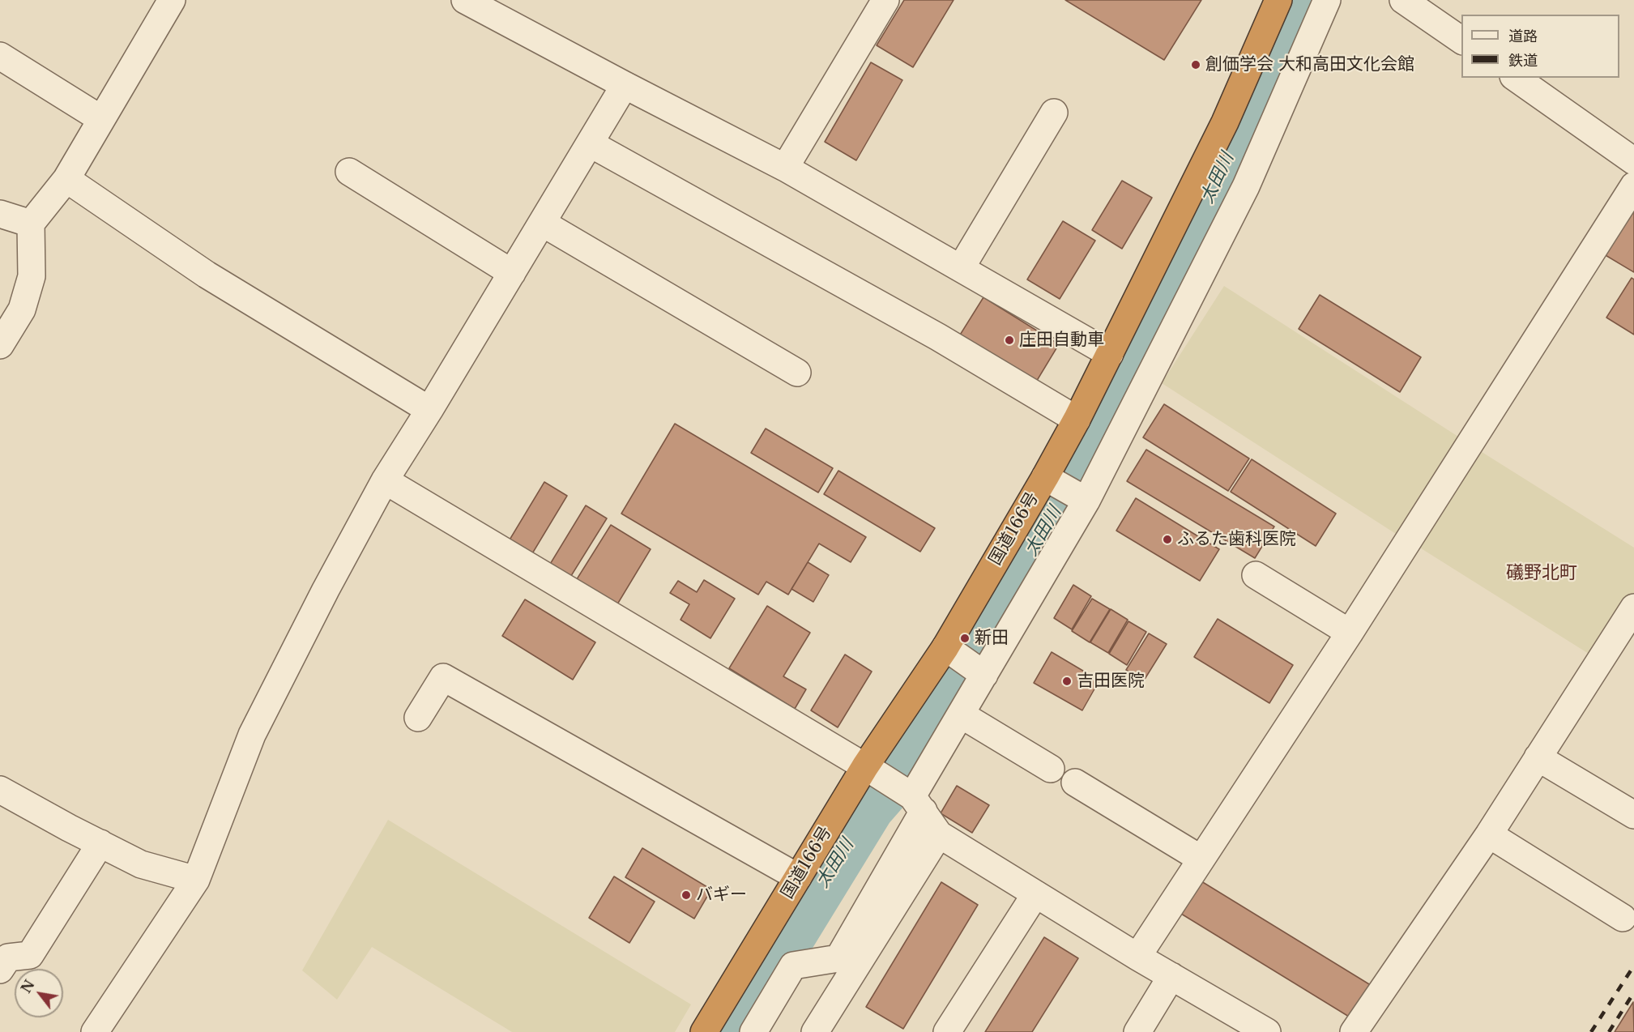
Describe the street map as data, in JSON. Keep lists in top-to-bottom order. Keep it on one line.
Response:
{"streets":{"highway":["国道166号"]},"districts":["礒野北町"],"water":["太田川"],"places":["創価学会 大和高田文化会館","庄田自動車","ふるた歯科医院","新田","吉田医院","バギー"],"legend":["道路","鉄道"],"north":"top left"}
